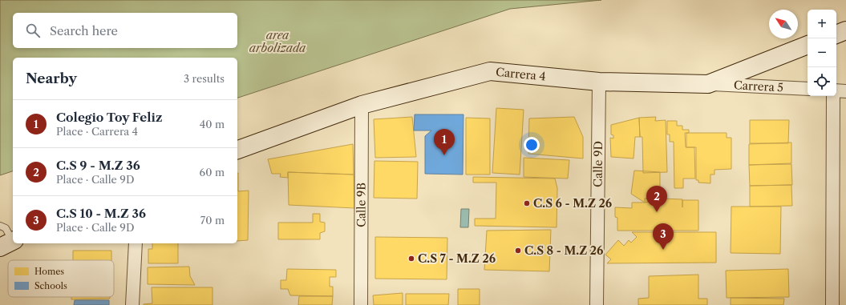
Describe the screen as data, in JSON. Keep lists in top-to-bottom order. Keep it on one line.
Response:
{"streets":{"main road":["Carrera 4"],"street":["Carrera 5","Calle 9D","Calle 9B"]},"crossings":[["Carrera 4","Carrera 5"],["Carrera 4","Calle 9D"],["Carrera 4","Calle 9B"]],"parks":["area arbolizada"],"places":["C.S 6 - M.Z 26","C.S 8 - M.Z 26","C.S 7 - M.Z 26"],"legend":["Homes","Schools"],"north":"top left","page":{"map_buttons":["+","−"],"search":"Search here","heading":["Nearby","3 results"],"list":[{"mark":"1","name":"Colegio Toy Feliz","note":"Place · Carrera 4","value":"40 m"},{"mark":"2","name":"C.S 9 - M.Z 36","note":"Place · Calle 9D","value":"60 m"},{"mark":"3","name":"C.S 10 - M.Z 36","note":"Place · Calle 9D","value":"70 m"}],"pins":["1","2","3"]}}
